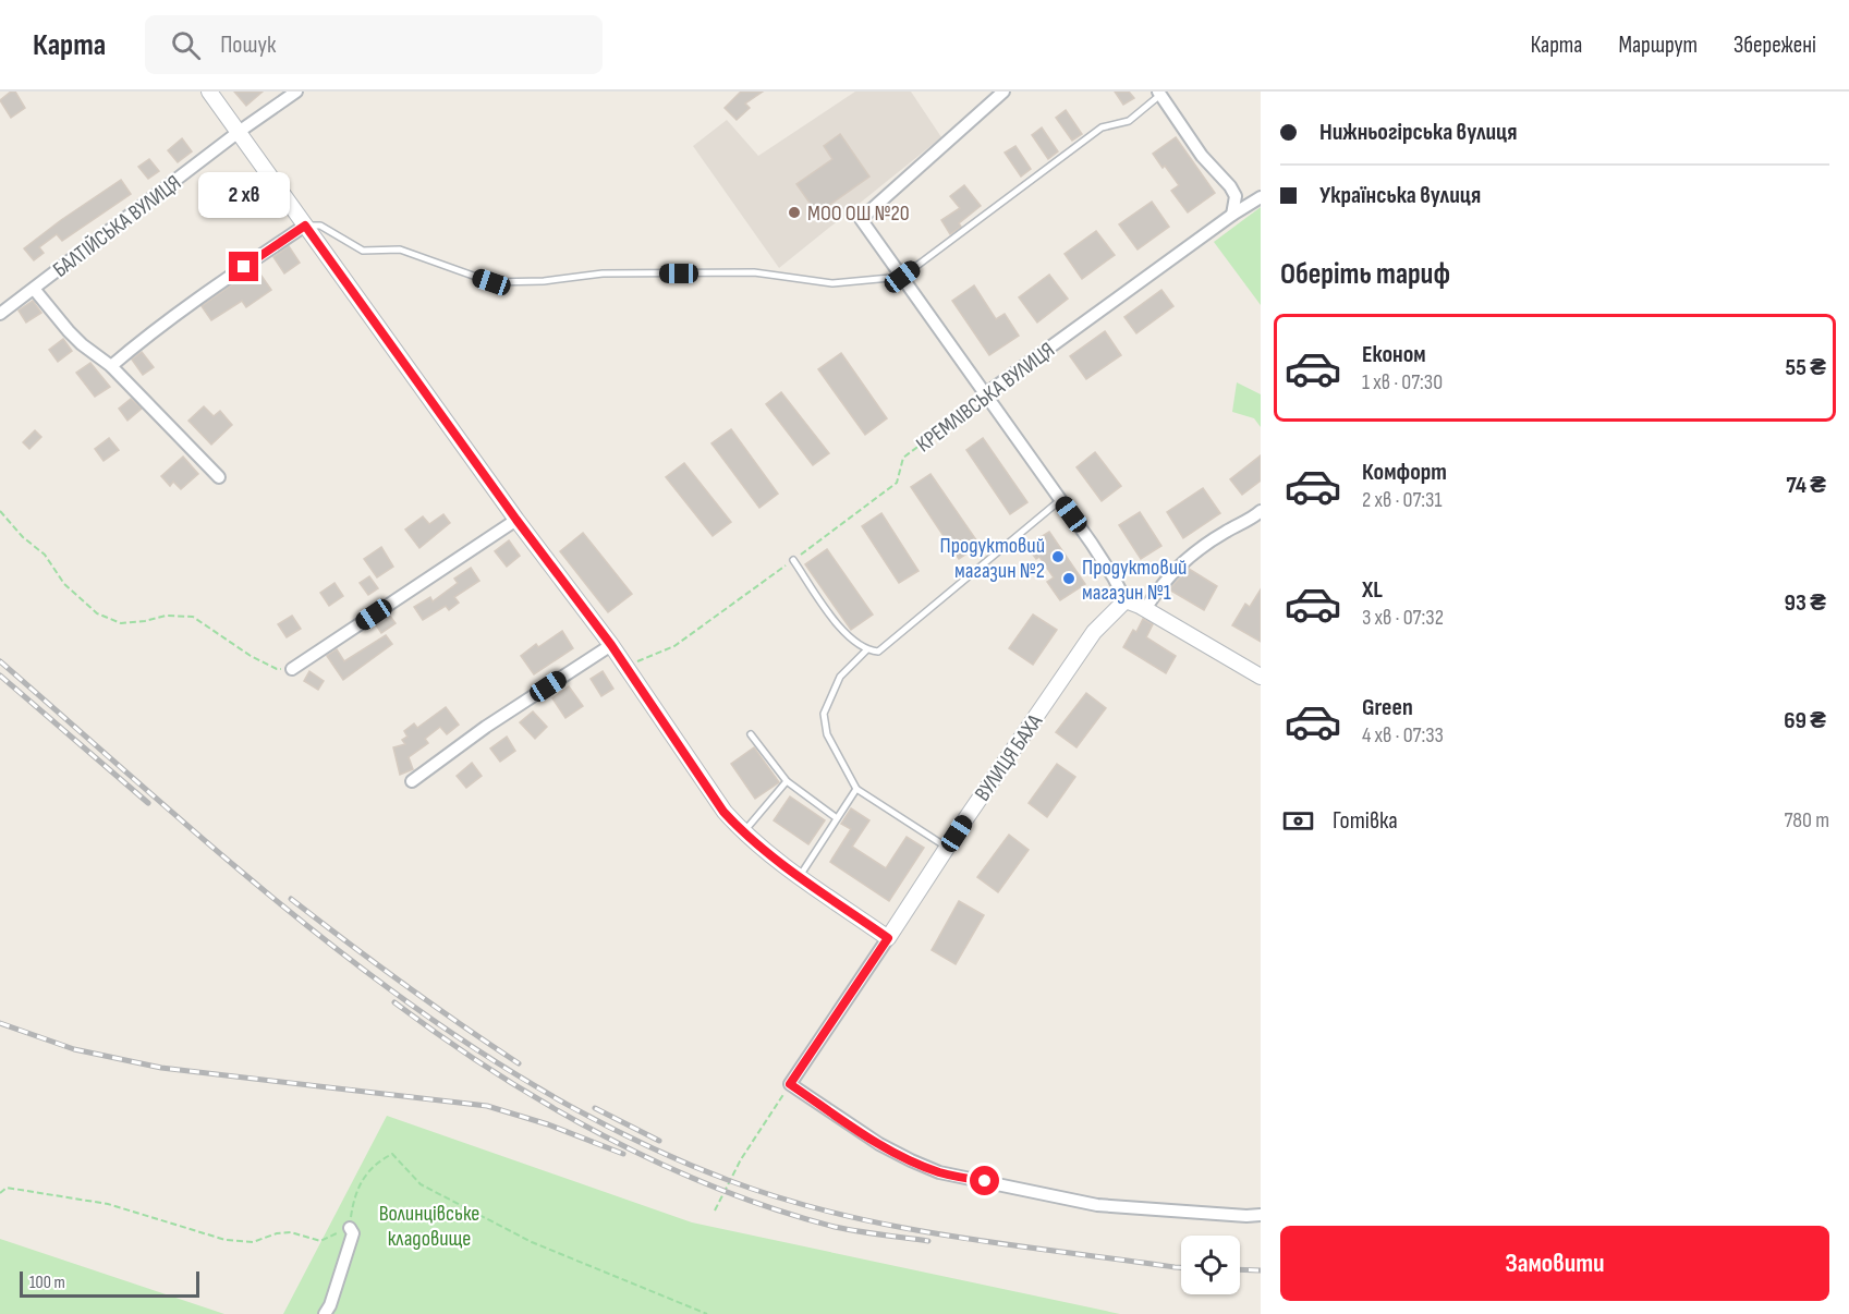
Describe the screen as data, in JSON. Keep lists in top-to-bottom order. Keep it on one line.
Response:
{"streets":{"street":["БАЛТІЙСЬКА ВУЛИЦЯ","КРЕМЛІВСЬКА ВУЛИЦЯ","ВУЛИЦЯ БАХА"]},"parks":["Волинцівське кладовище"],"places":["МОО ОШ №20","Продуктовий магазин №2","Продуктовий магазин №1"],"scale_bar":"100 m","page":{"header":"Карта","search":"Пошук","nav":["Карта","Маршрут","Збережені"],"banner":["Нижньогірська вулиця","Українська вулиця"],"bubble":"2 хв","heading":"Оберіть тариф","list":[{"name":"Економ","note":"1 хв · 07:30","value":"55 ₴"},{"name":"Комфорт","note":"2 хв · 07:31","value":"74 ₴"},{"name":"XL","note":"3 хв · 07:32","value":"93 ₴"},{"name":"Green","note":"4 хв · 07:33","value":"69 ₴"}],"pay":["Готівка","780 m"],"buttons":"Замовити","scale":"100 m"}}
